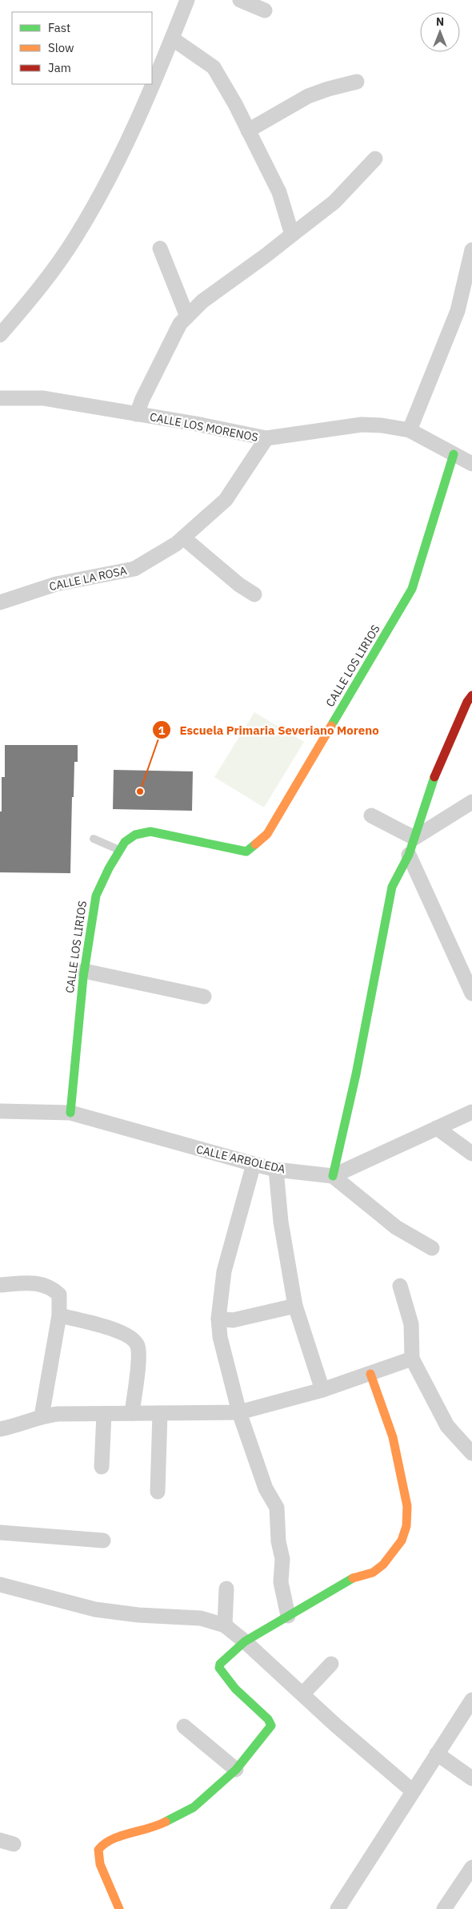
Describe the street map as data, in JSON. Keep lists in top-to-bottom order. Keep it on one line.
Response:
{"streets":{"street":["CALLE LOS MORENOS","CALLE LA ROSA","CALLE LOS LIRIOS","CALLE ARBOLEDA"]},"crossings":[["CALLE LOS MORENOS","CALLE LA ROSA"],["CALLE LOS MORENOS","CALLE LOS LIRIOS"],["CALLE LOS LIRIOS","CALLE ARBOLEDA"]],"places":["Escuela Primaria Severiano Moreno"],"legend":["Fast","Slow","Jam"],"north":"top"}
